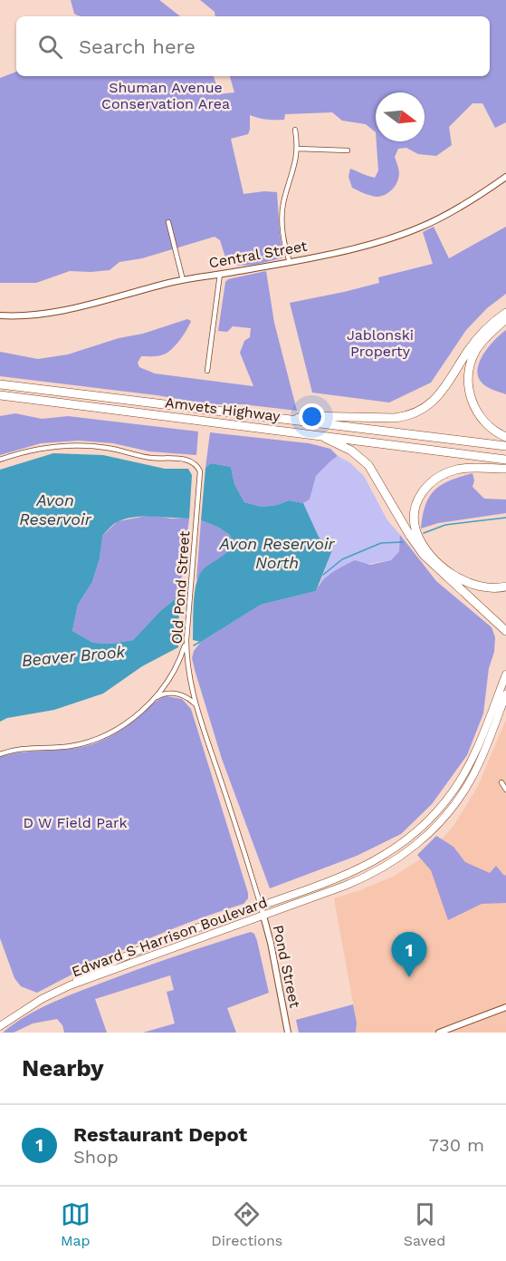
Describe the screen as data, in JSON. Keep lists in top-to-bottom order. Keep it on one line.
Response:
{"streets":{"highway":["Amvets Highway"],"main road":["Edward S Harrison Boulevard"],"street":["Central Street","Old Pond Street","Pond Street"]},"crossings":[["Old Pond Street","Edward S Harrison Boulevard"],["Old Pond Street","Pond Street"],["Edward S Harrison Boulevard","Pond Street"]],"water":["Avon Reservoir","Avon Reservoir North","Beaver Brook"],"parks":["Shuman Avenue Conservation Area","Jablonski Property","D W Field Park"],"north":"right","page":{"search":"Search here","pins":"1","heading":"Nearby","list":[{"mark":"1","name":"Restaurant Depot","note":"Shop","value":"730 m"}],"nav":["Map","Directions","Saved"]}}
